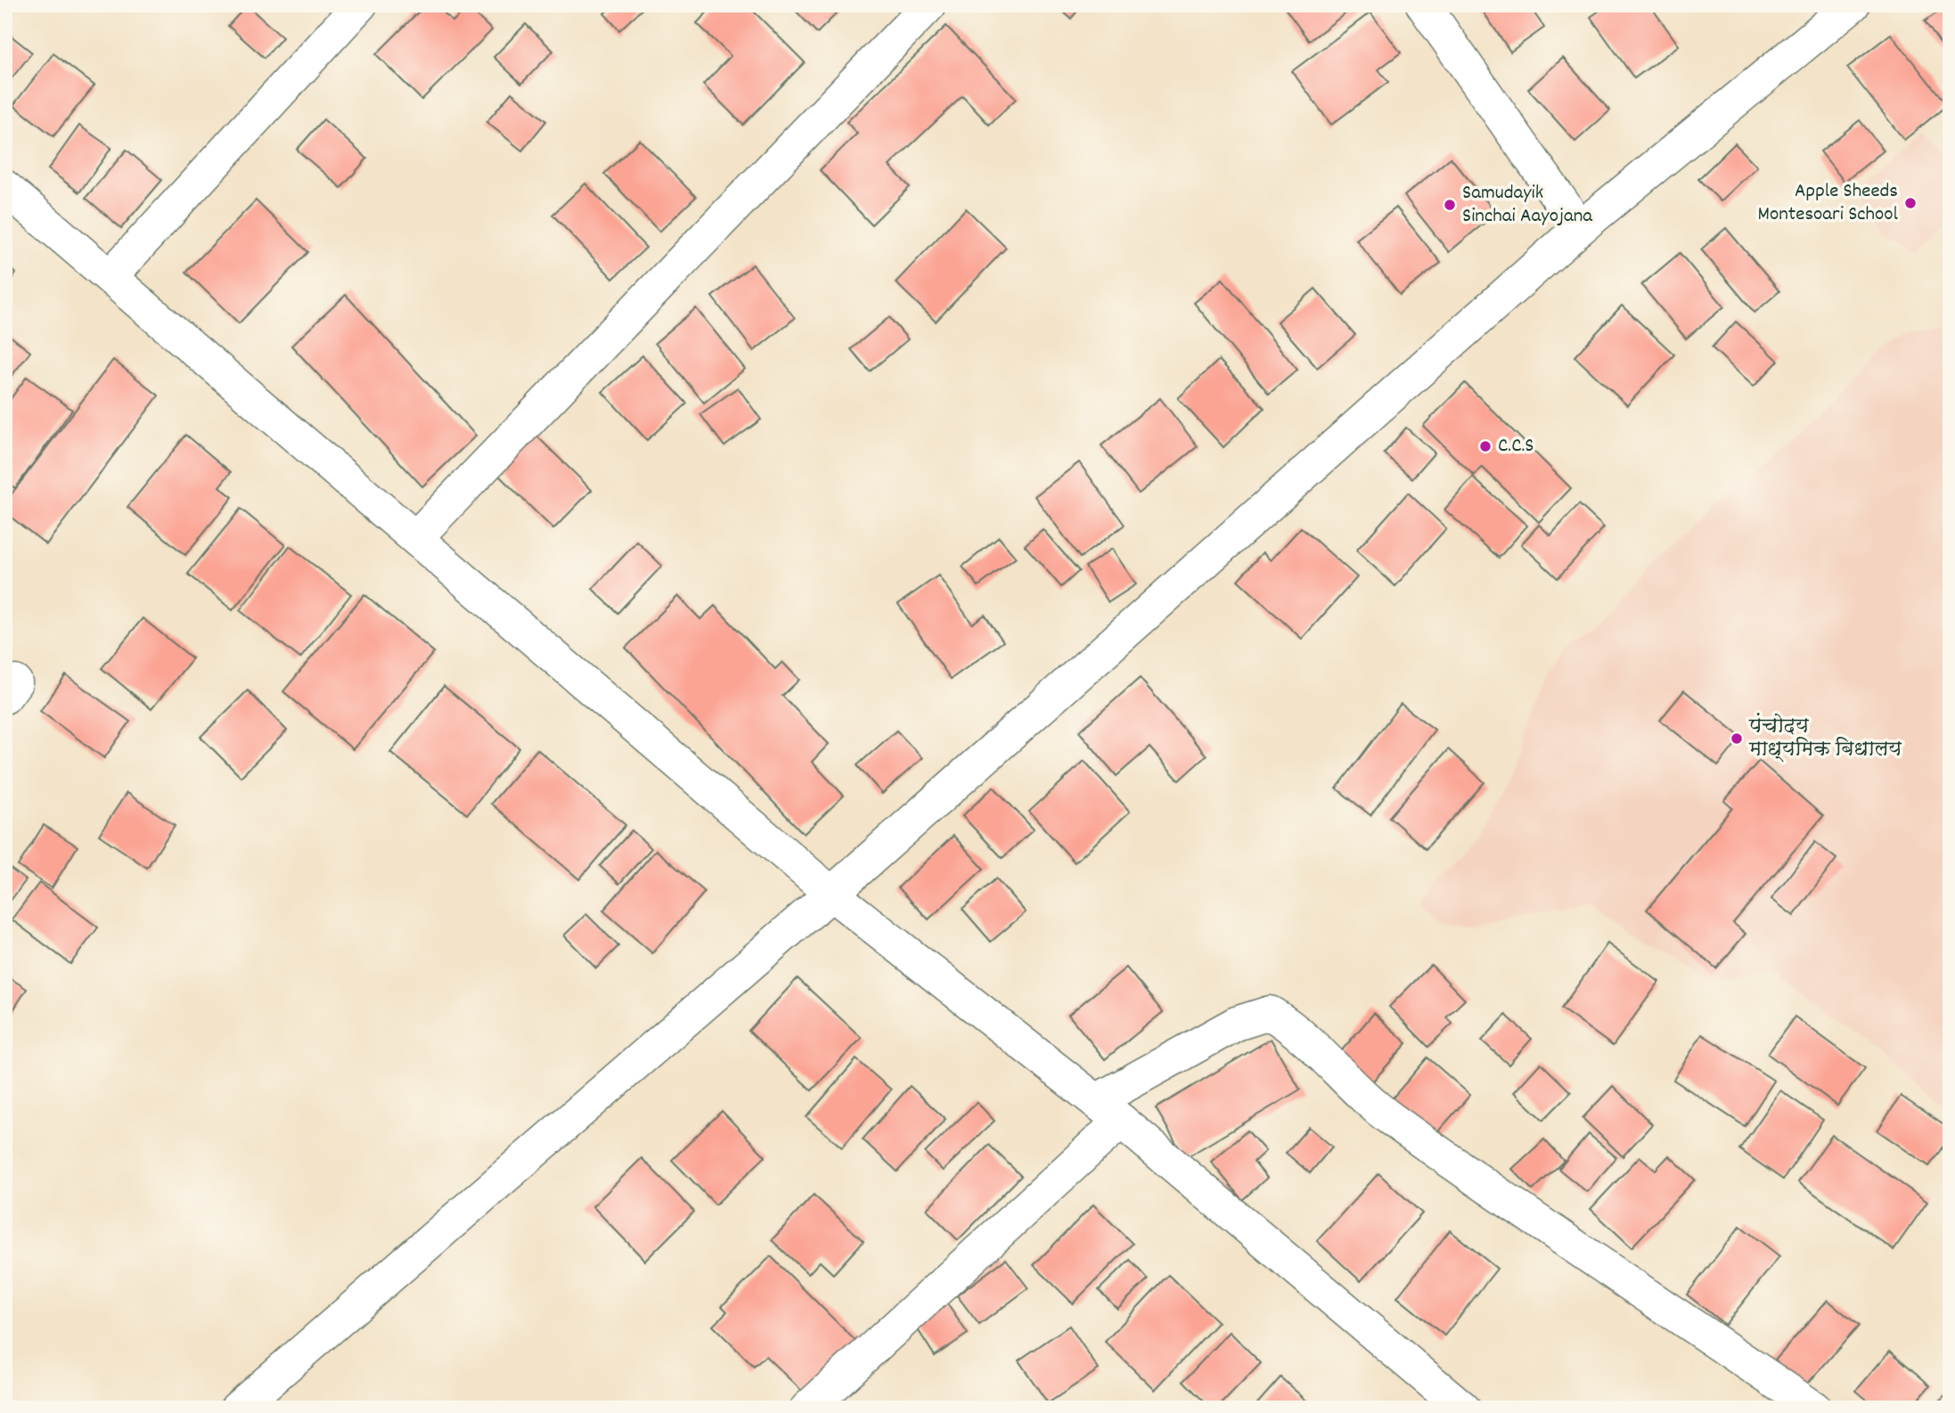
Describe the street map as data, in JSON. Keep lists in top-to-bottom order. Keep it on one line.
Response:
{"places":["Apple Sheeds Montesoari School","Samudayik Sinchai Aayojana","C.C.S","पंचोदय माध्यमिक बिधालय"]}
